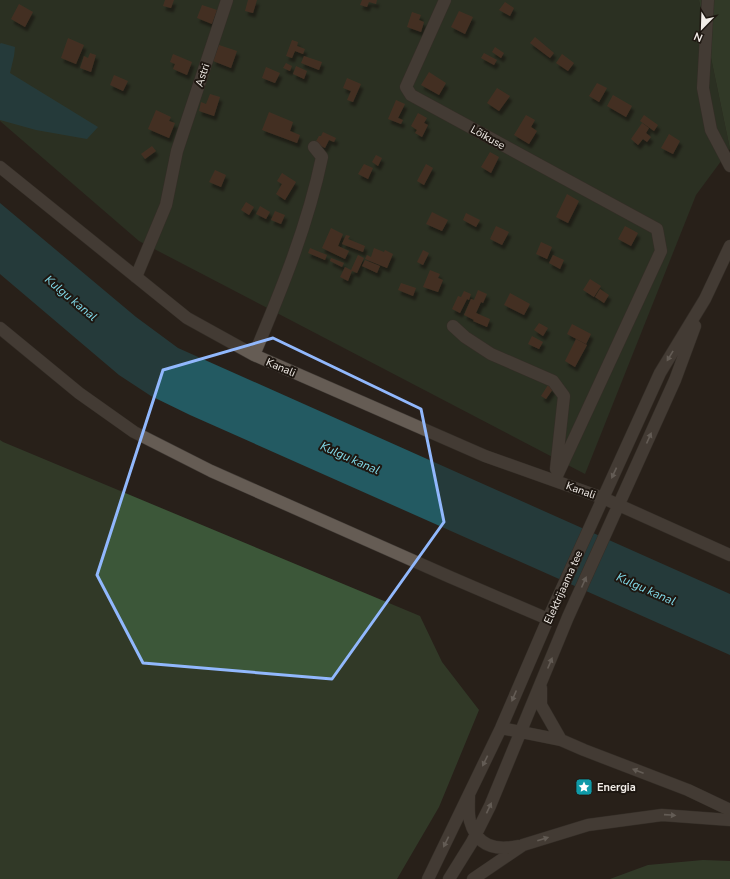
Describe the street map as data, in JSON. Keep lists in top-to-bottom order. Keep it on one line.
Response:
{"streets":{"street":["Astri","Lõikuse","Kanali","Elektrijaama tee"]},"crossings":[["Astri","Kanali"],["Lõikuse","Kanali"],["Kanali","Elektrijaama tee"]],"water":["Kulgu kanal"],"places":{"place":["Energia"]},"north":"bottom left"}
